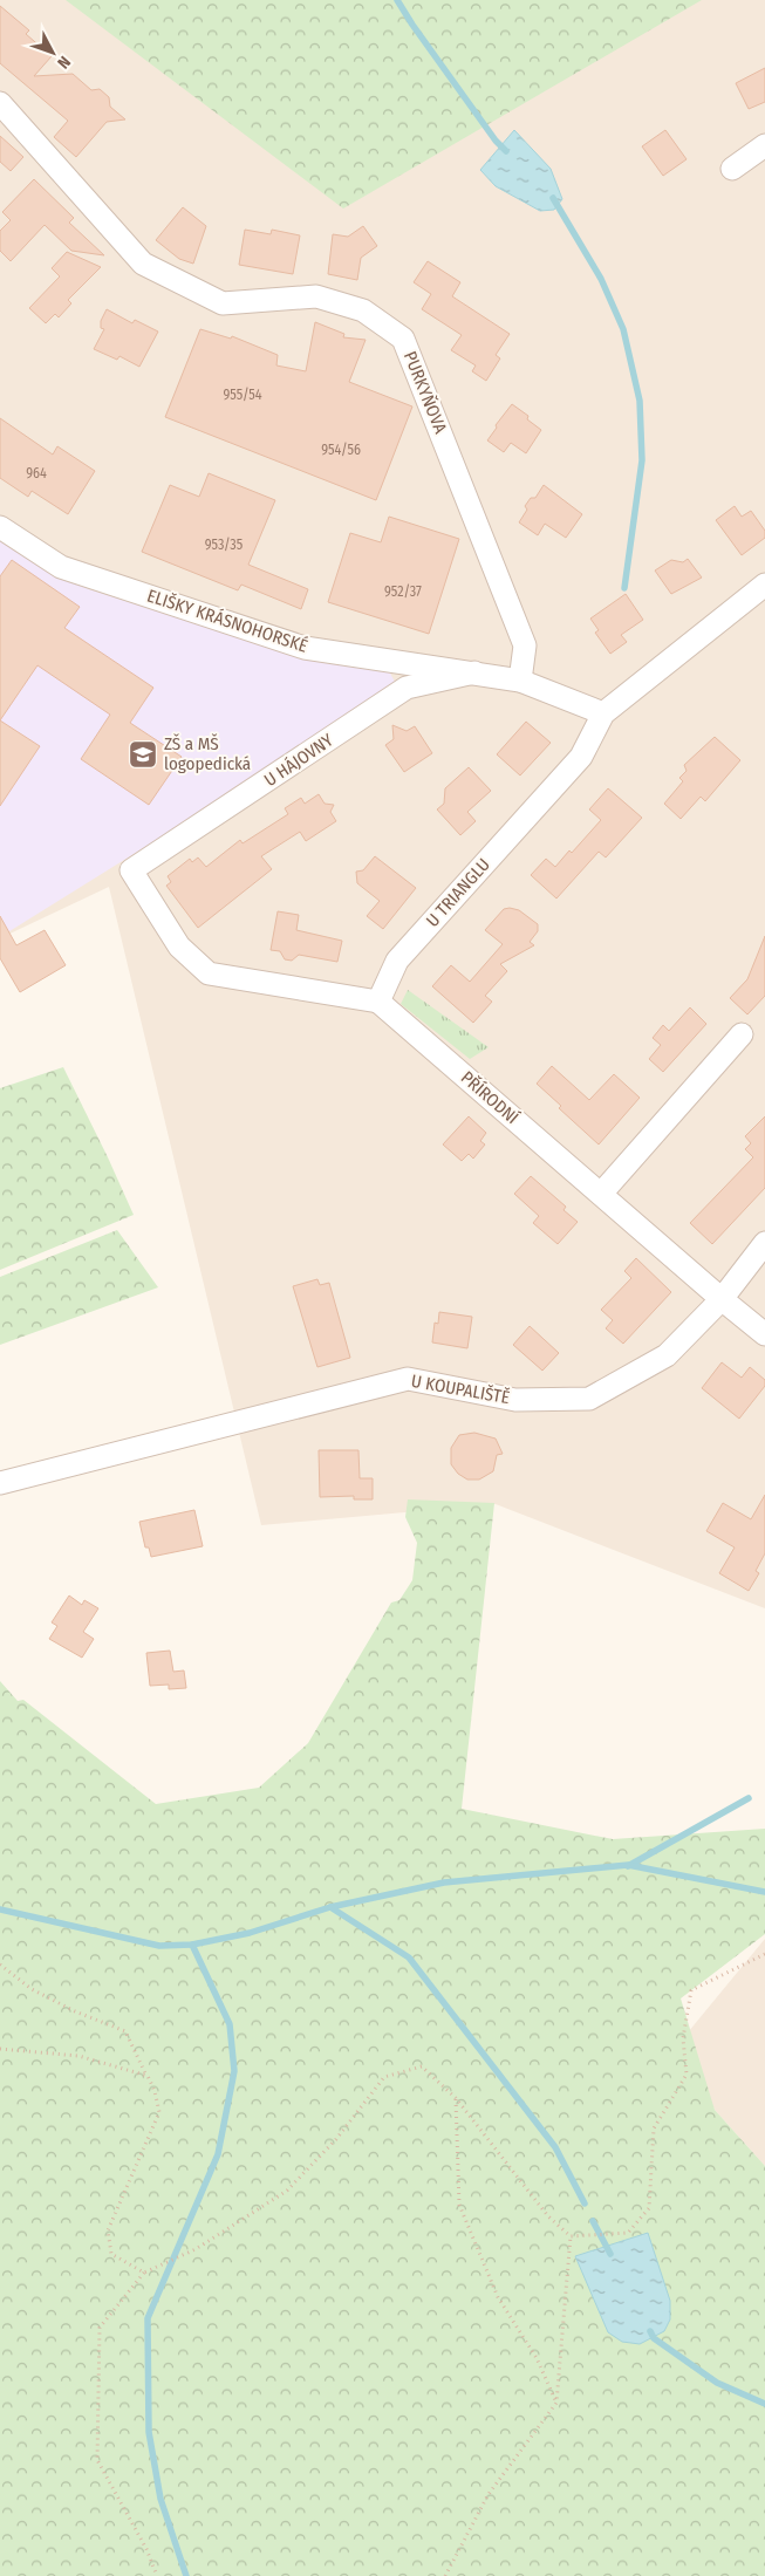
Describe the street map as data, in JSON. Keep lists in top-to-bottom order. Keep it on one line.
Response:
{"streets":{"street":["PURKYŇOVA","ELIŠKY KRÁSNOHORSKÉ","U HÁJOVNY","U TRIANGLU","PŘÍRODNÍ","U KOUPALIŠTĚ"]},"crossings":[["PURKYŇOVA","ELIŠKY KRÁSNOHORSKÉ"],["ELIŠKY KRÁSNOHORSKÉ","U HÁJOVNY"],["ELIŠKY KRÁSNOHORSKÉ","U TRIANGLU"],["U HÁJOVNY","U TRIANGLU"],["U HÁJOVNY","PŘÍRODNÍ"],["U TRIANGLU","PŘÍRODNÍ"],["PŘÍRODNÍ","U KOUPALIŠTĚ"]],"places":{"school or university":["ZŠ a MŠ logopedická"]},"house_numbers":["955/54","954/56","964","953/35","952/37"],"north":"bottom right"}
